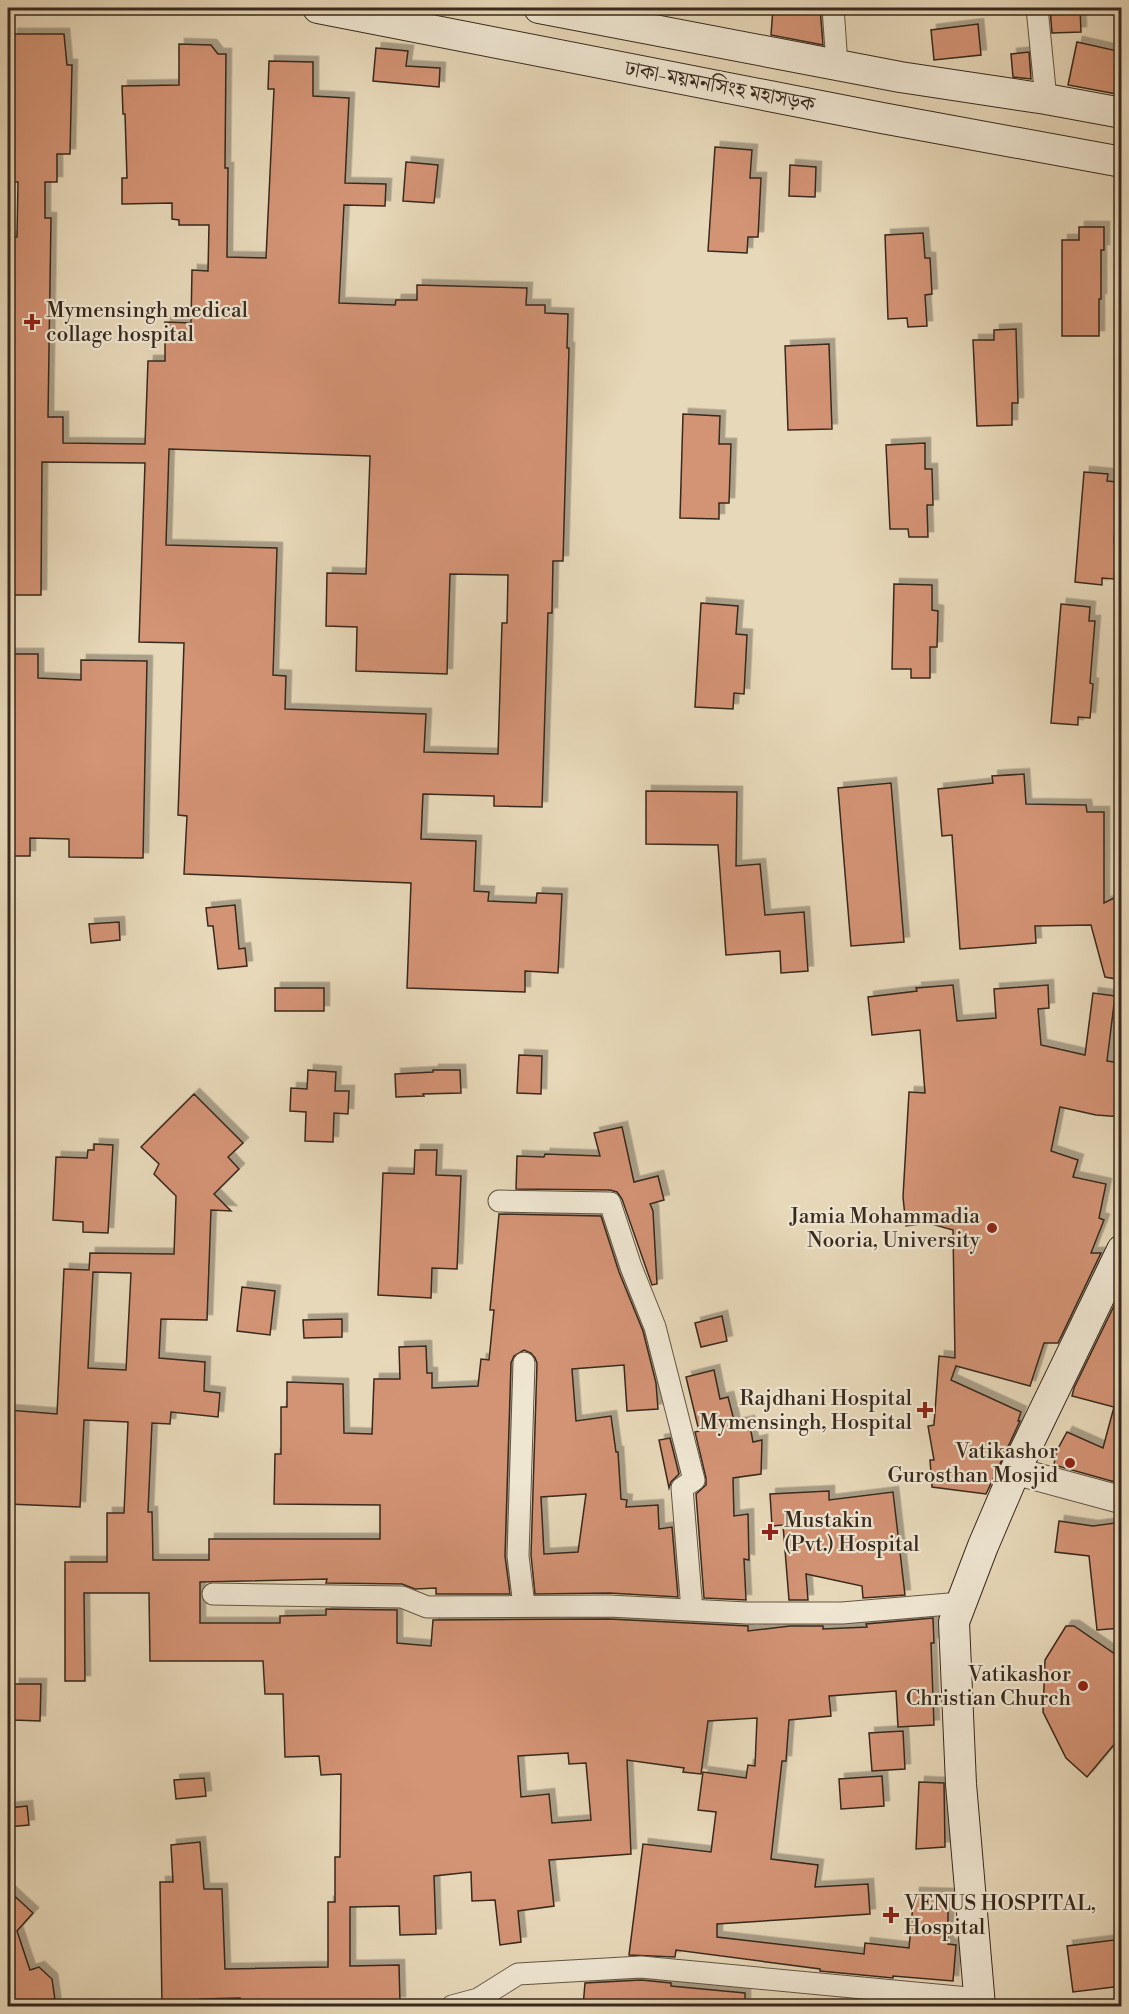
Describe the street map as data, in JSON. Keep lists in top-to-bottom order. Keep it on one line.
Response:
{"streets":{"main road":["ঢাকা-ময়মনসিংহ মহাসড়ক"]},"places":{"health":["Mymensingh medical collage hospital","Rajdhani Hospital Mymensingh, Hospital","Mustakin (Pvt.) Hospital","VENUS HOSPITAL, Hospital"],"other":["Jamia Mohammadia Nooria, University","Vatikashor Gurosthan Mosjid","Vatikashor Christian Church"]}}
